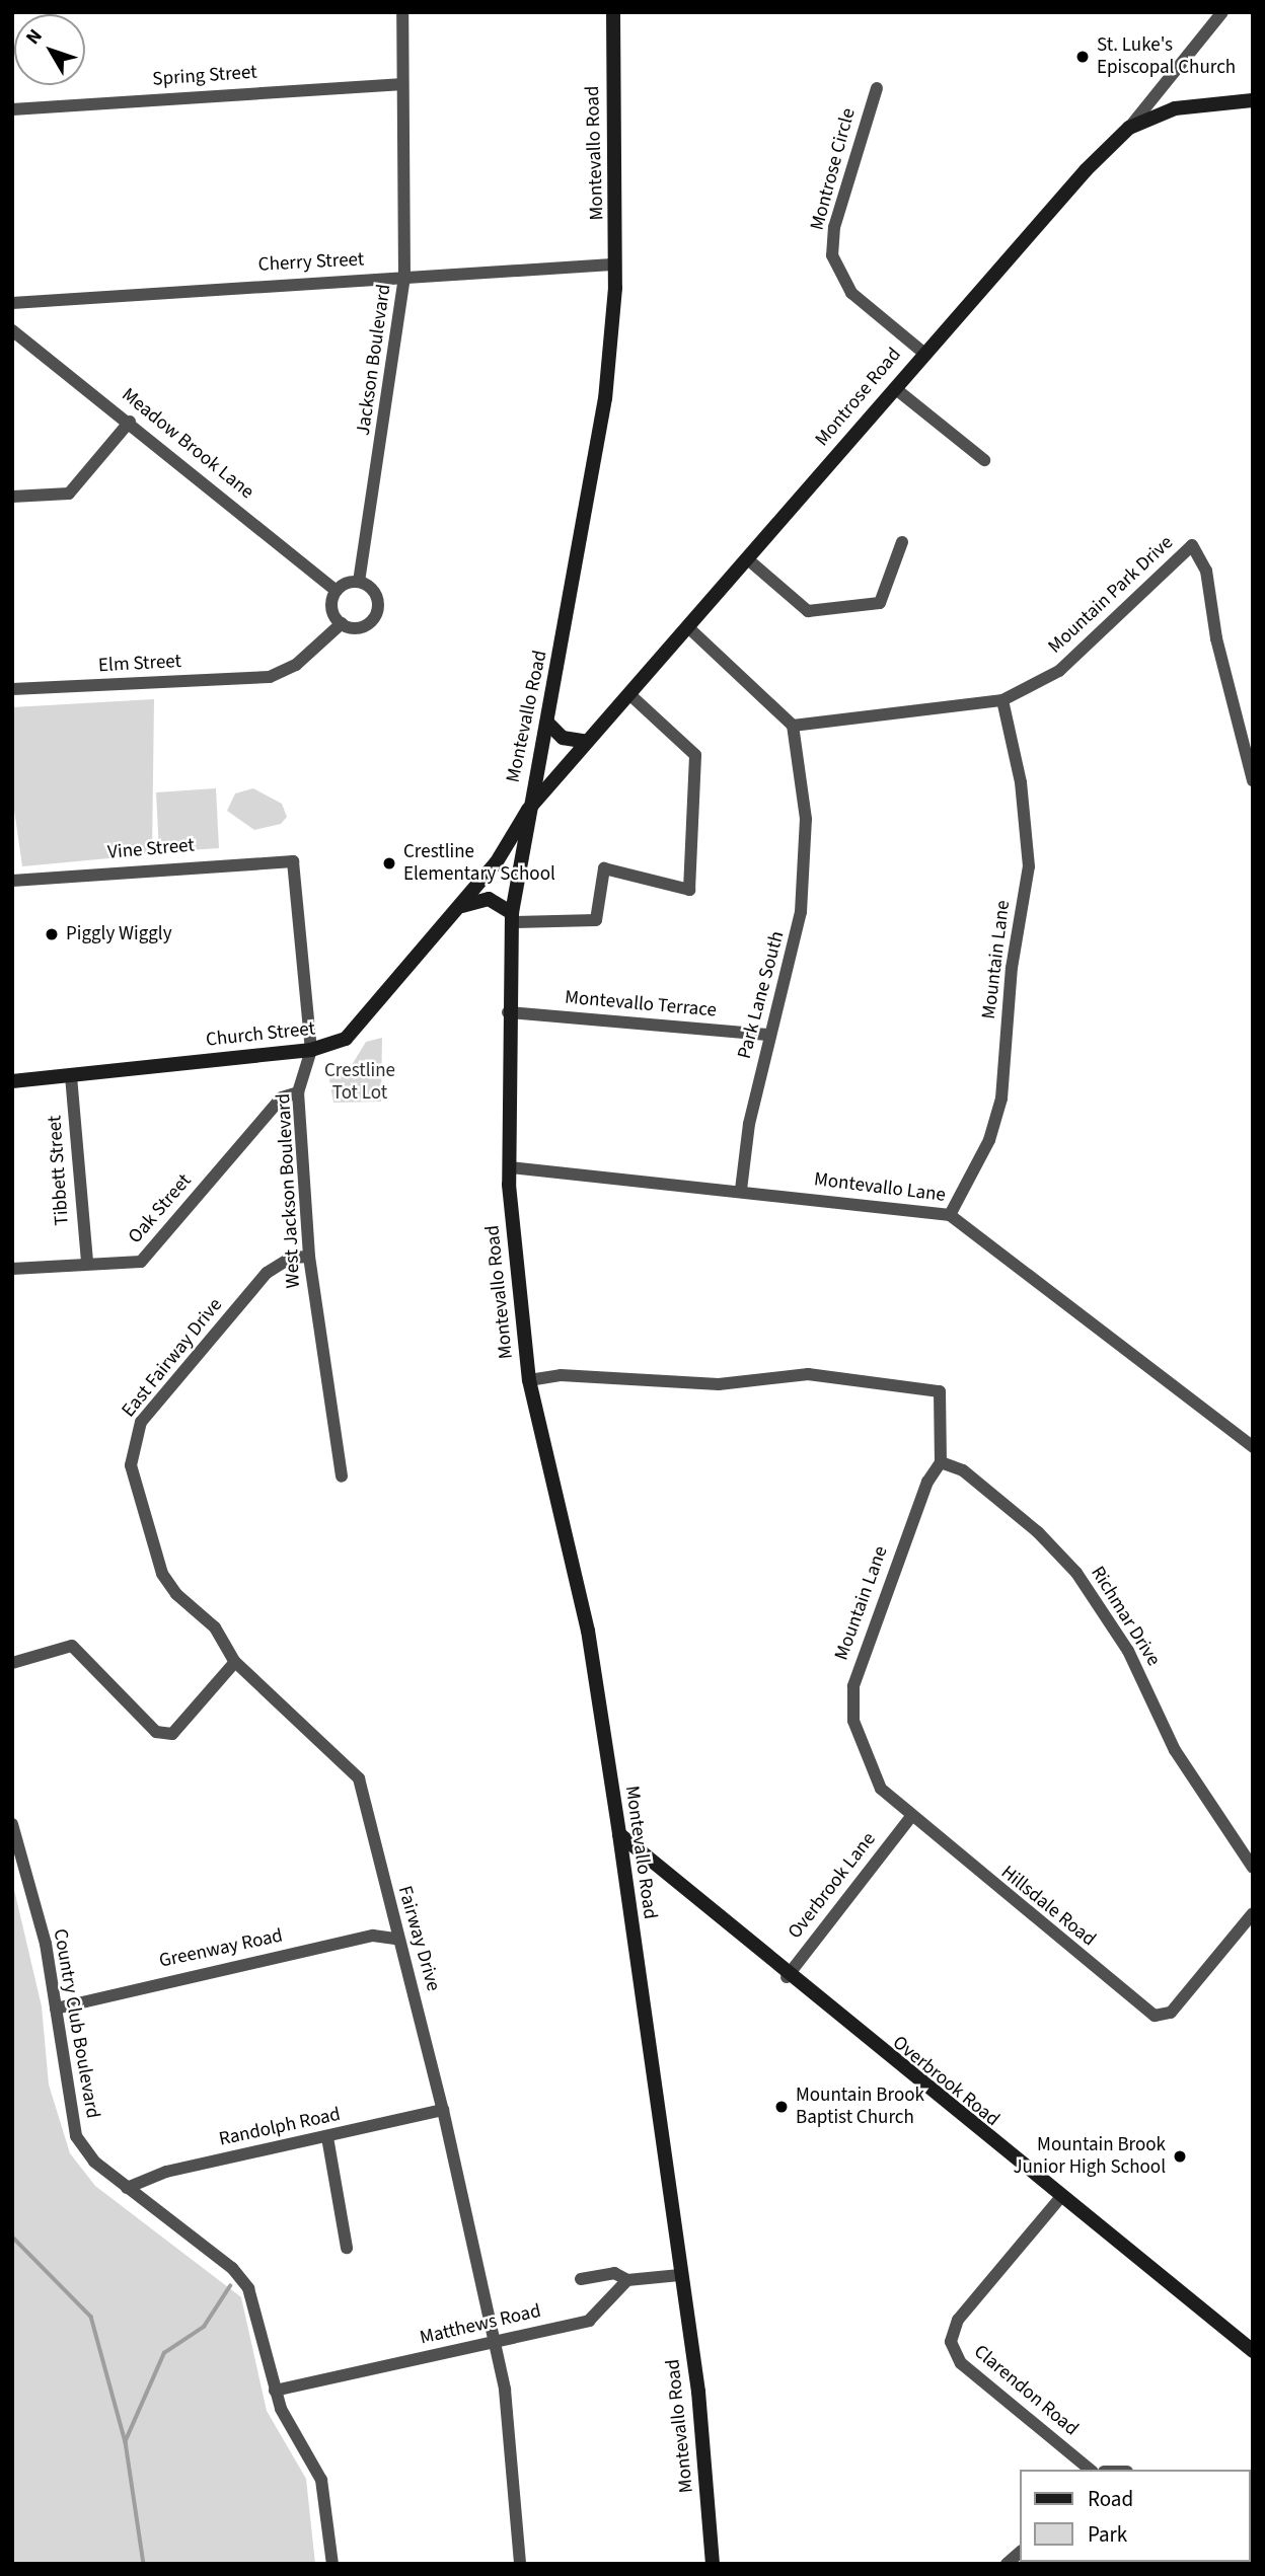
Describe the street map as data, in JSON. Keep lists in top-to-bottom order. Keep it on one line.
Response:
{"streets":{"main road":["Montevallo Road","Montrose Road","Church Street","Overbrook Road"],"street":["Spring Street","Montrose Circle","Cherry Street","Jackson Boulevard","Meadow Brook Lane","Mountain Park Drive","Elm Street","Vine Street","Mountain Lane","Park Lane South","Montevallo Terrace","Tibbett Street","Montevallo Lane","West Jackson Boulevard","Oak Street","East Fairway Drive","Richmar Drive","Overbrook Lane","Hillsdale Road","Fairway Drive","Greenway Road","Country Club Boulevard","Randolph Road","Matthews Road","Clarendon Road"]},"crossings":[["Spring Street","Jackson Boulevard"],["Montevallo Road","Cherry Street"],["Montevallo Road","Montrose Road"],["Montevallo Road","Mountain Lane"],["Montevallo Road","Montevallo Terrace"],["Montevallo Road","Church Street"],["Montevallo Road","Montevallo Lane"],["Montevallo Road","Overbrook Road"],["Montrose Circle","Montrose Road"],["Cherry Street","Jackson Boulevard"],["Jackson Boulevard","Meadow Brook Lane"],["Jackson Boulevard","Elm Street"],["Montrose Road","Church Street"],["Meadow Brook Lane","Elm Street"],["Mountain Park Drive","Mountain Lane"],["Mountain Park Drive","Park Lane South"],["Vine Street","West Jackson Boulevard"],["Mountain Lane","Montevallo Lane"],["Mountain Lane","Richmar Drive"],["Mountain Lane","Overbrook Lane"],["Mountain Lane","Hillsdale Road"],["Park Lane South","Montevallo Terrace"],["Park Lane South","Montevallo Lane"],["Church Street","Tibbett Street"],["Church Street","West Jackson Boulevard"],["Tibbett Street","Oak Street"],["West Jackson Boulevard","Oak Street"],["West Jackson Boulevard","East Fairway Drive"],["East Fairway Drive","Fairway Drive"],["Overbrook Lane","Hillsdale Road"],["Overbrook Lane","Overbrook Road"],["Fairway Drive","Greenway Road"],["Fairway Drive","Randolph Road"],["Fairway Drive","Matthews Road"],["Greenway Road","Country Club Boulevard"],["Country Club Boulevard","Randolph Road"],["Country Club Boulevard","Matthews Road"],["Overbrook Road","Clarendon Road"]],"parks":["Crestline Tot Lot"],"places":["St. Luke's Episcopal Church","Crestline Elementary School","Piggly Wiggly","Mountain Brook Baptist Church","Mountain Brook Junior High School"],"legend":["Road","Park"],"north":"top left"}
